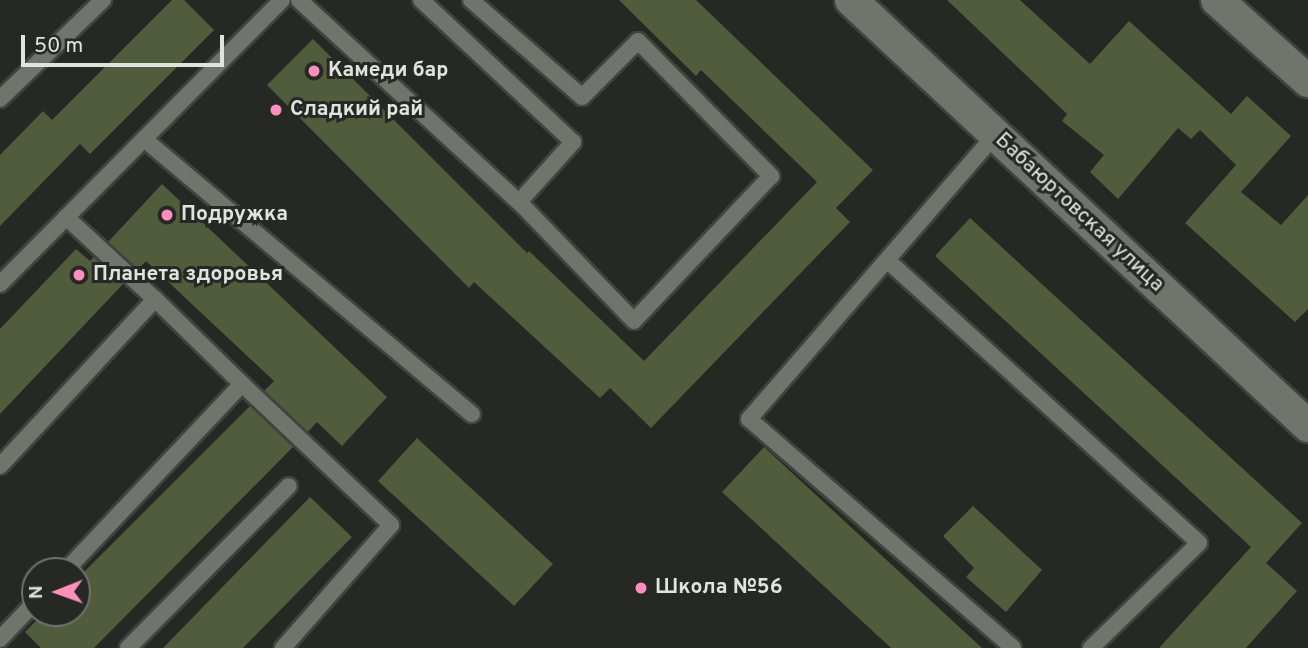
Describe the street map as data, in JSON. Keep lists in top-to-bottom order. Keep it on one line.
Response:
{"streets":{"street":["Бабаюртовская улица"]},"places":["Камеди бар","Сладкий рай","Подружка","Планета здоровья","Школа №56"],"scale_bar":"50 m","north":"left"}
